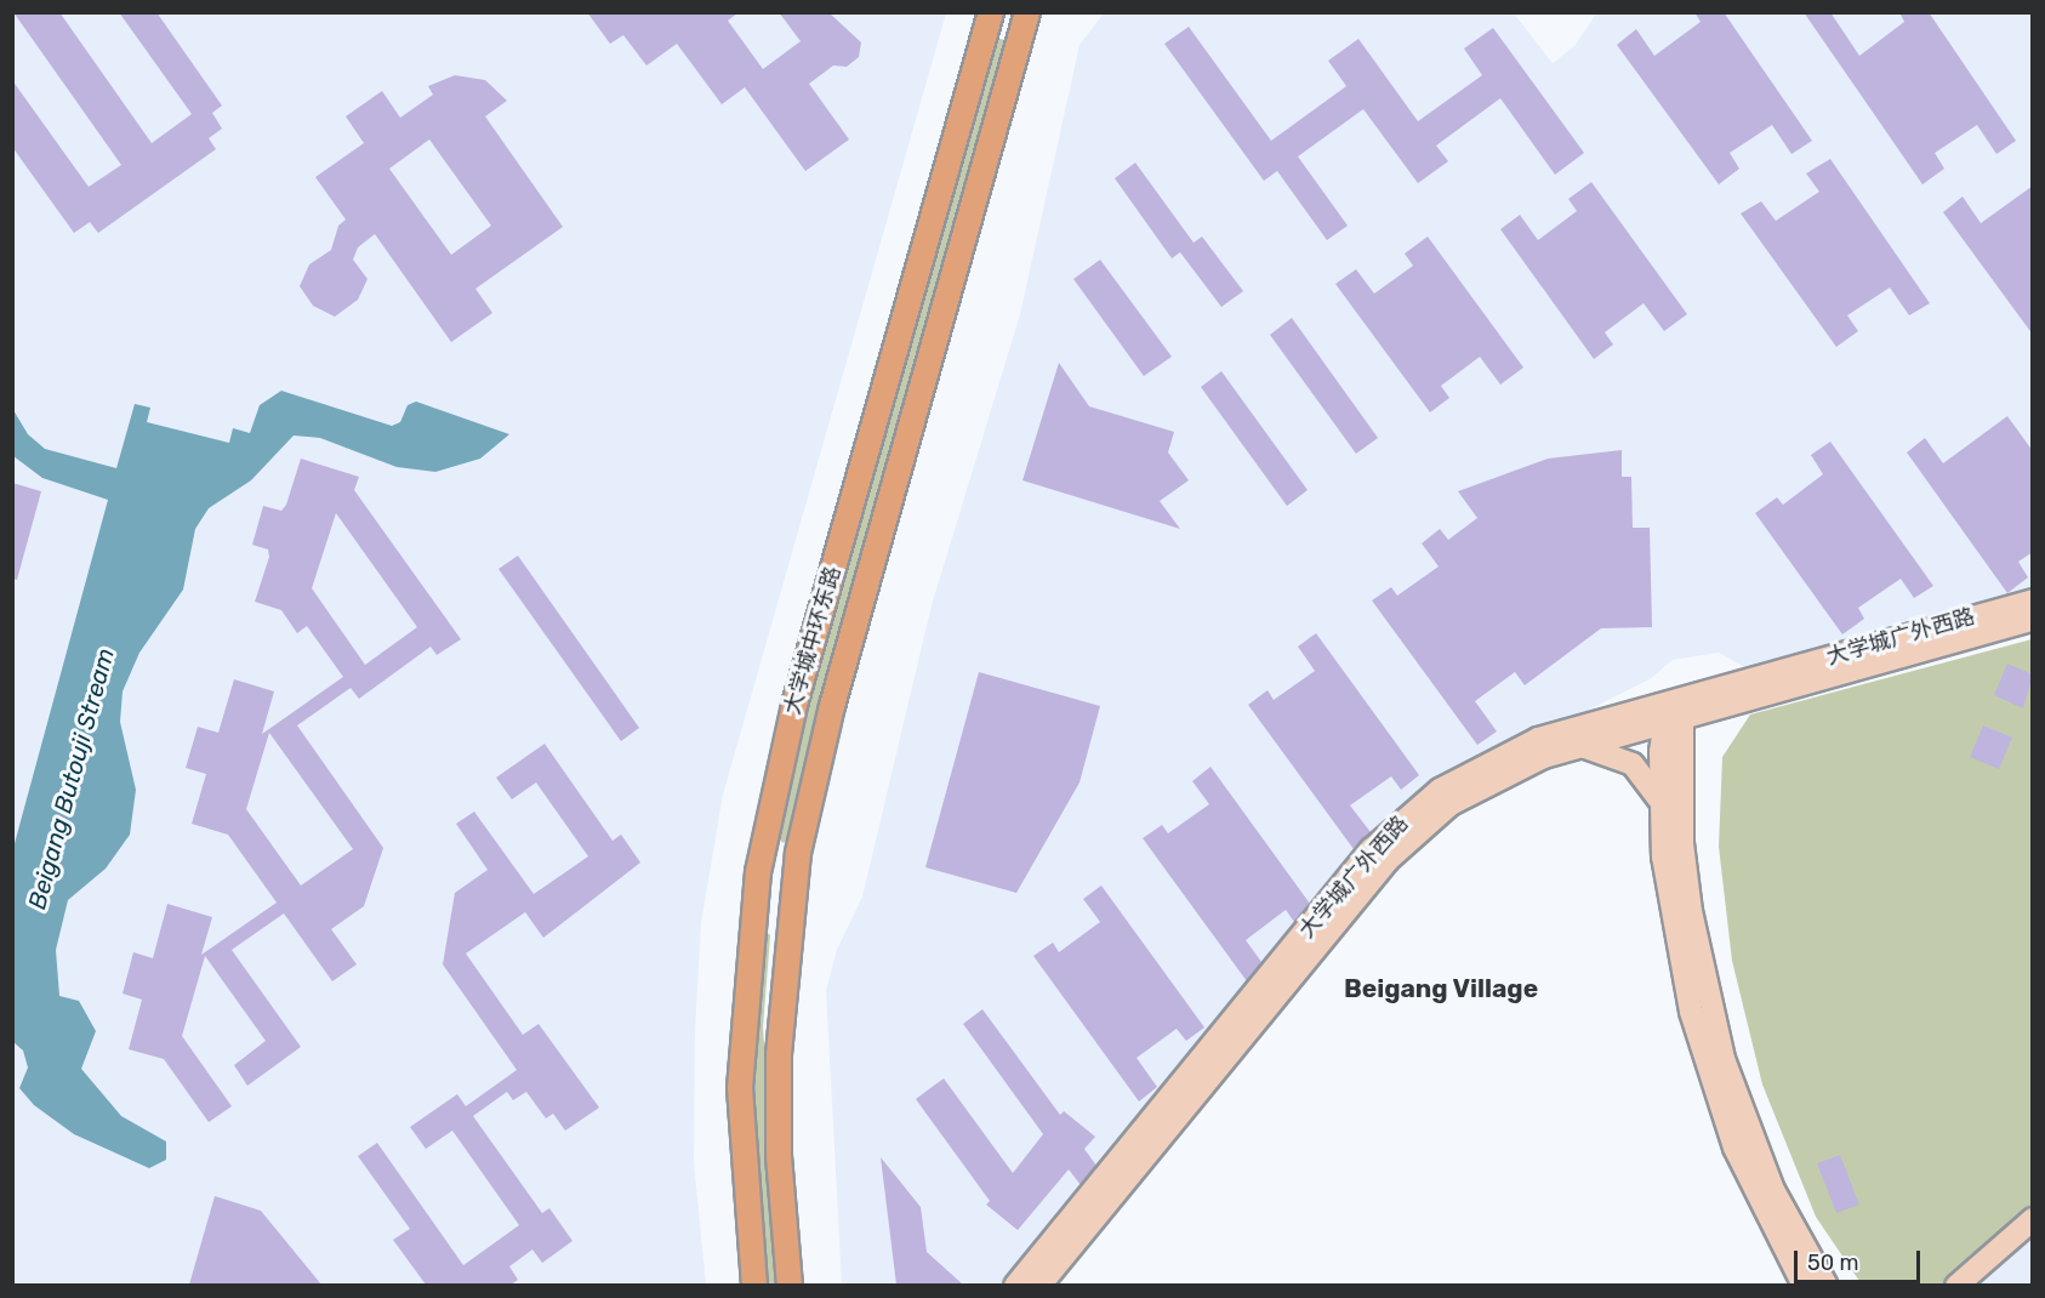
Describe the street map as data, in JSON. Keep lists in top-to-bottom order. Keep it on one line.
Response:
{"streets":{"main road":["大学城广外西路","大学城中环东路"]},"districts":["Beigang Village"],"water":["Beigang Butouji Stream"],"scale_bar":"50 m"}
